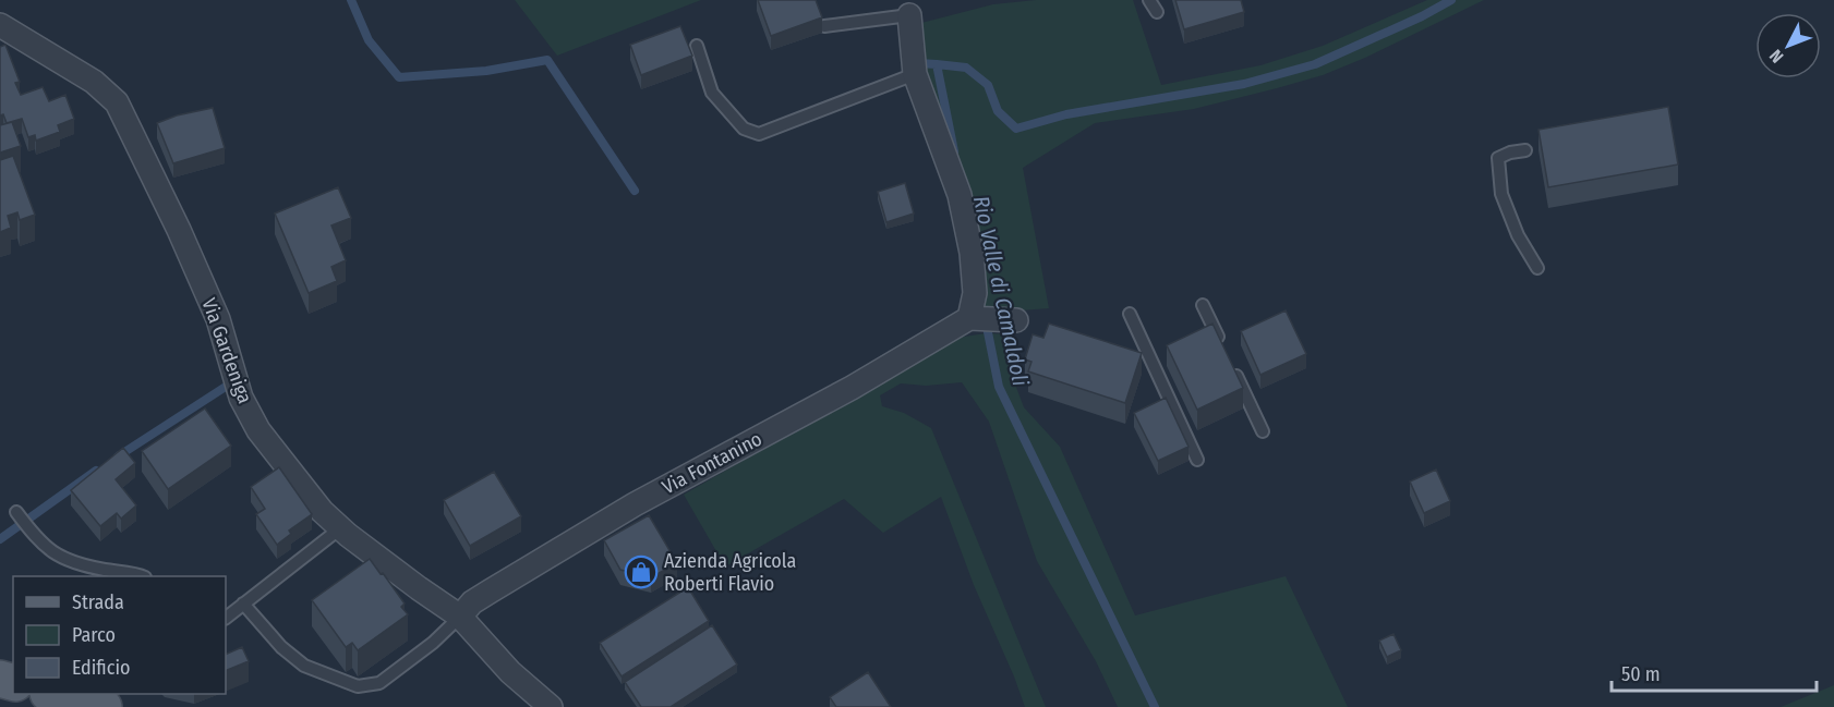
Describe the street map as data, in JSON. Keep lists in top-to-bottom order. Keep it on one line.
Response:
{"streets":{"street":["Via Gardeniga","Via Fontanino"]},"crossings":[["Via Gardeniga","Via Fontanino"]],"water":["Rio Valle di Camaldoli"],"places":{"shop":["Azienda Agricola Roberti Flavio"]},"legend":["Strada","Parco","Edificio"],"scale_bar":"50 m","north":"bottom left"}
